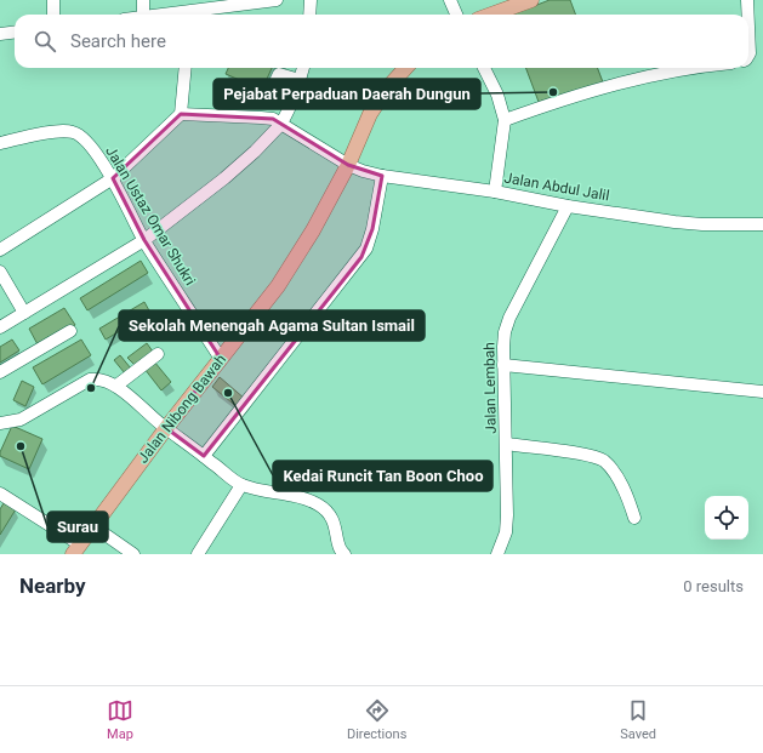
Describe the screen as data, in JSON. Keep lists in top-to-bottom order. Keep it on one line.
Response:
{"streets":{"main road":["Jalan Nibong Bawah"],"street":["Jalan Abdul Jalil","Jalan Ustaz Omar Shukri","Jalan Lembah"]},"crossings":[["Jalan Abdul Jalil","Jalan Lembah"],["Jalan Abdul Jalil","Jalan Nibong Bawah"],["Jalan Ustaz Omar Shukri","Jalan Nibong Bawah"]],"places":["Pejabat Perpaduan Daerah Dungun","Sekolah Menengah Agama Sultan Ismail","Kedai Runcit Tan Boon Choo","Surau"],"page":{"search":"Search here","heading":["Nearby","0 results"],"nav":["Map","Directions","Saved"]}}
